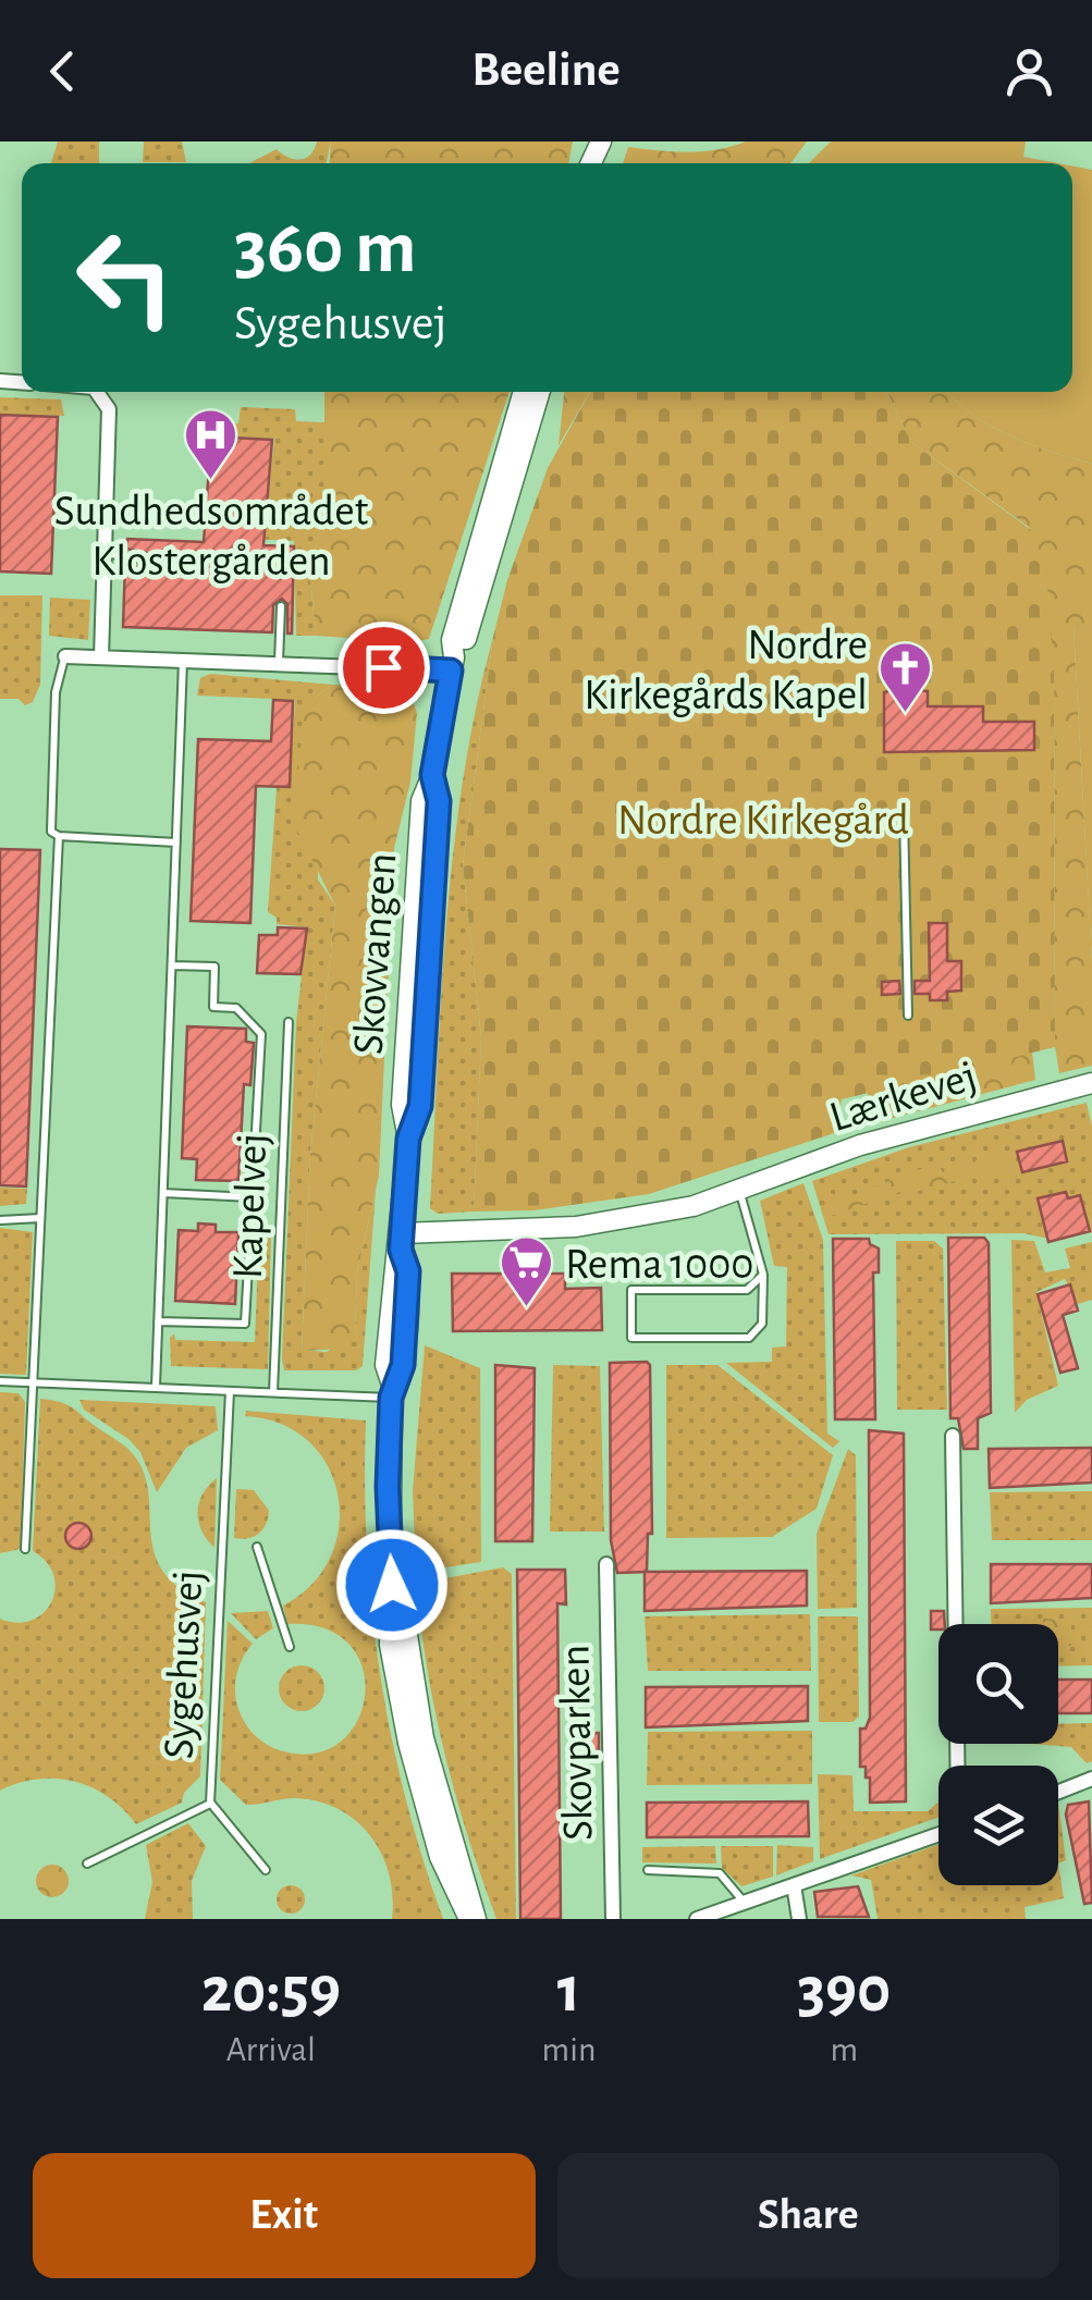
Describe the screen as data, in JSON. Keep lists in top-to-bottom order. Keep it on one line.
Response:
{"streets":{"street":["Skovvangen","Lærkevej","Skovparken"],"lane":["Kapelvej","Sygehusvej"]},"crossings":[["Skovvangen","Lærkevej"]],"parks":["Nordre Kirkegård"],"places":{"hospital":["Sundhedsområdet Klostergården"],"church":["Nordre Kirkegårds Kapel"],"supermarket":["Rema 1000"]},"page":{"header":"Beeline","turn":["360 m","Sygehusvej"],"eta":["20:59","Arrival","1","min","390","m"],"buttons":["Exit","Share"]}}
